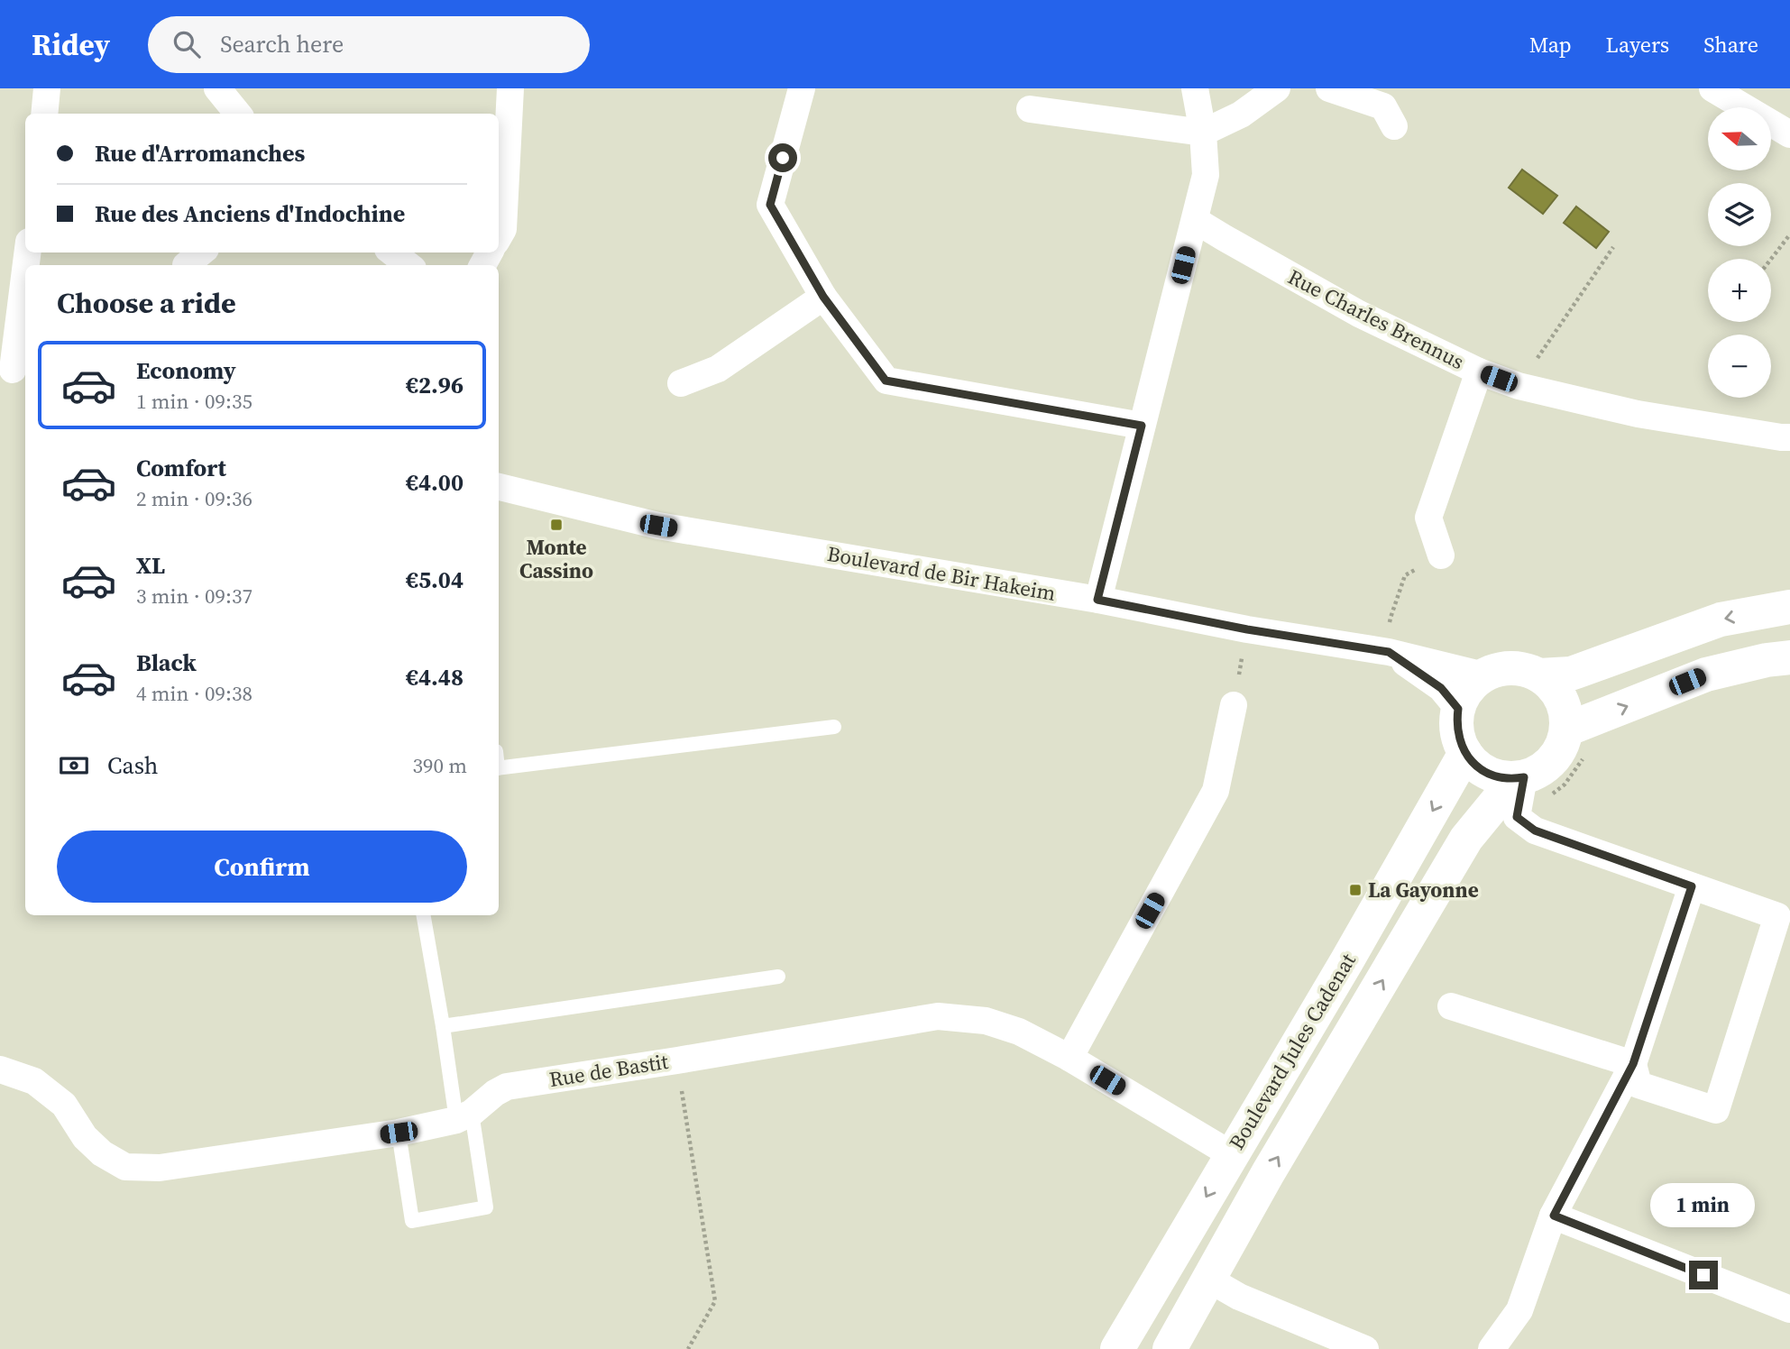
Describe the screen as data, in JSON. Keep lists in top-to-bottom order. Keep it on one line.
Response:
{"streets":{"street":["Rue Charles Brennus","Boulevard de Bir Hakeim","Boulevard Jules Cadenat","Rue de Bastit"]},"crossings":[["Boulevard de Bir Hakeim","Boulevard Jules Cadenat"],["Boulevard Jules Cadenat","Rue de Bastit"]],"places":{"transit":["Monte Cassino","La Gayonne"]},"north":"left","page":{"header":"Ridey","search":"Search here","nav":["Map","Layers","Share"],"map_buttons":["+","−"],"banner":["Rue d'Arromanches","Rue des Anciens d'Indochine"],"heading":"Choose a ride","list":[{"name":"Economy","note":"1 min · 09:35","value":"€2.96"},{"name":"Comfort","note":"2 min · 09:36","value":"€4.00"},{"name":"XL","note":"3 min · 09:37","value":"€5.04"},{"name":"Black","note":"4 min · 09:38","value":"€4.48"}],"pay":["Cash","390 m"],"buttons":"Confirm","bubble":"1 min"}}
